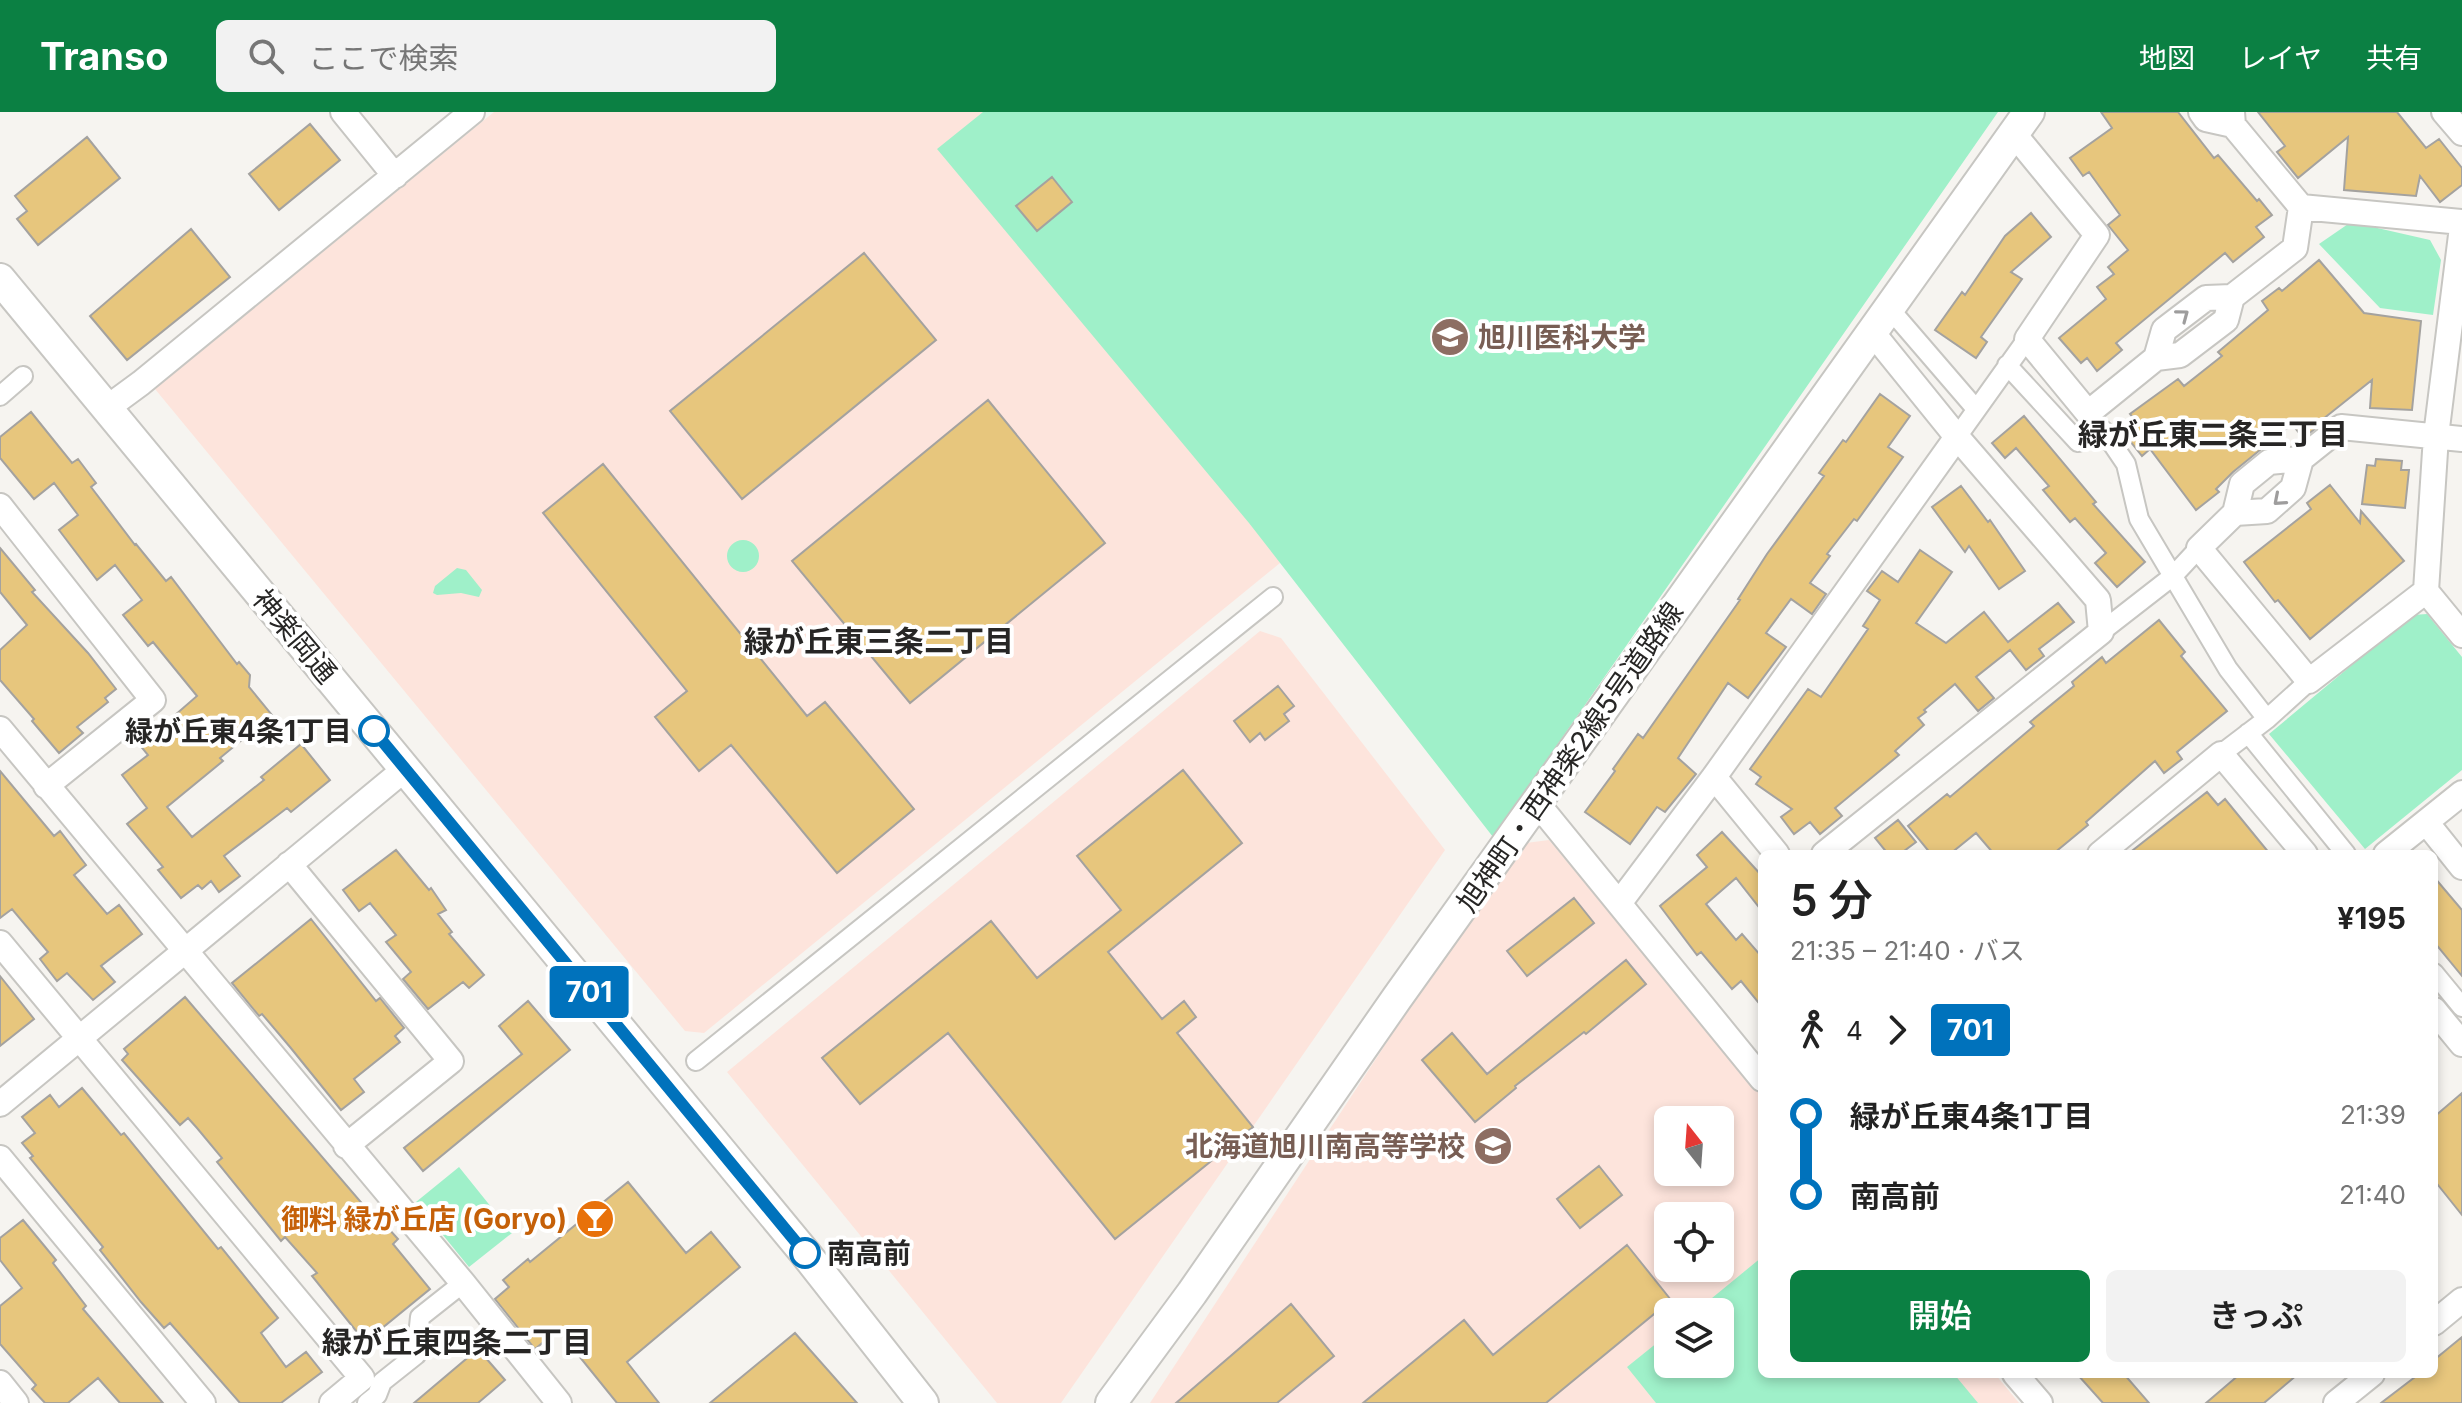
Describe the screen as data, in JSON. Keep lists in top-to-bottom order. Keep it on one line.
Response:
{"streets":{"street":["神楽岡通","旭神町・西神楽2線5号道路線"]},"districts":["緑が丘東二条三丁目","緑が丘東三条二丁目","緑が丘東四条二丁目"],"places":{"school or university":["旭川医科大学","北海道旭川南高等学校"],"other":["緑が丘東4条1丁目","南高前"],"bar":["御料 緑が丘店 (Goryo)"]},"lines":["bus line 701"],"north":"top","page":{"header":"Transo","search":"ここで検索","nav":["地図","レイヤ","共有"],"on_map":"701","heading":["5 分","21:35 – 21:40 · バス","¥195"],"legs":["4","701"],"list":[{"name":"緑が丘東4条1丁目","value":"21:39"},{"name":"南高前","value":"21:40"}],"buttons":["開始","きっぷ"]}}
